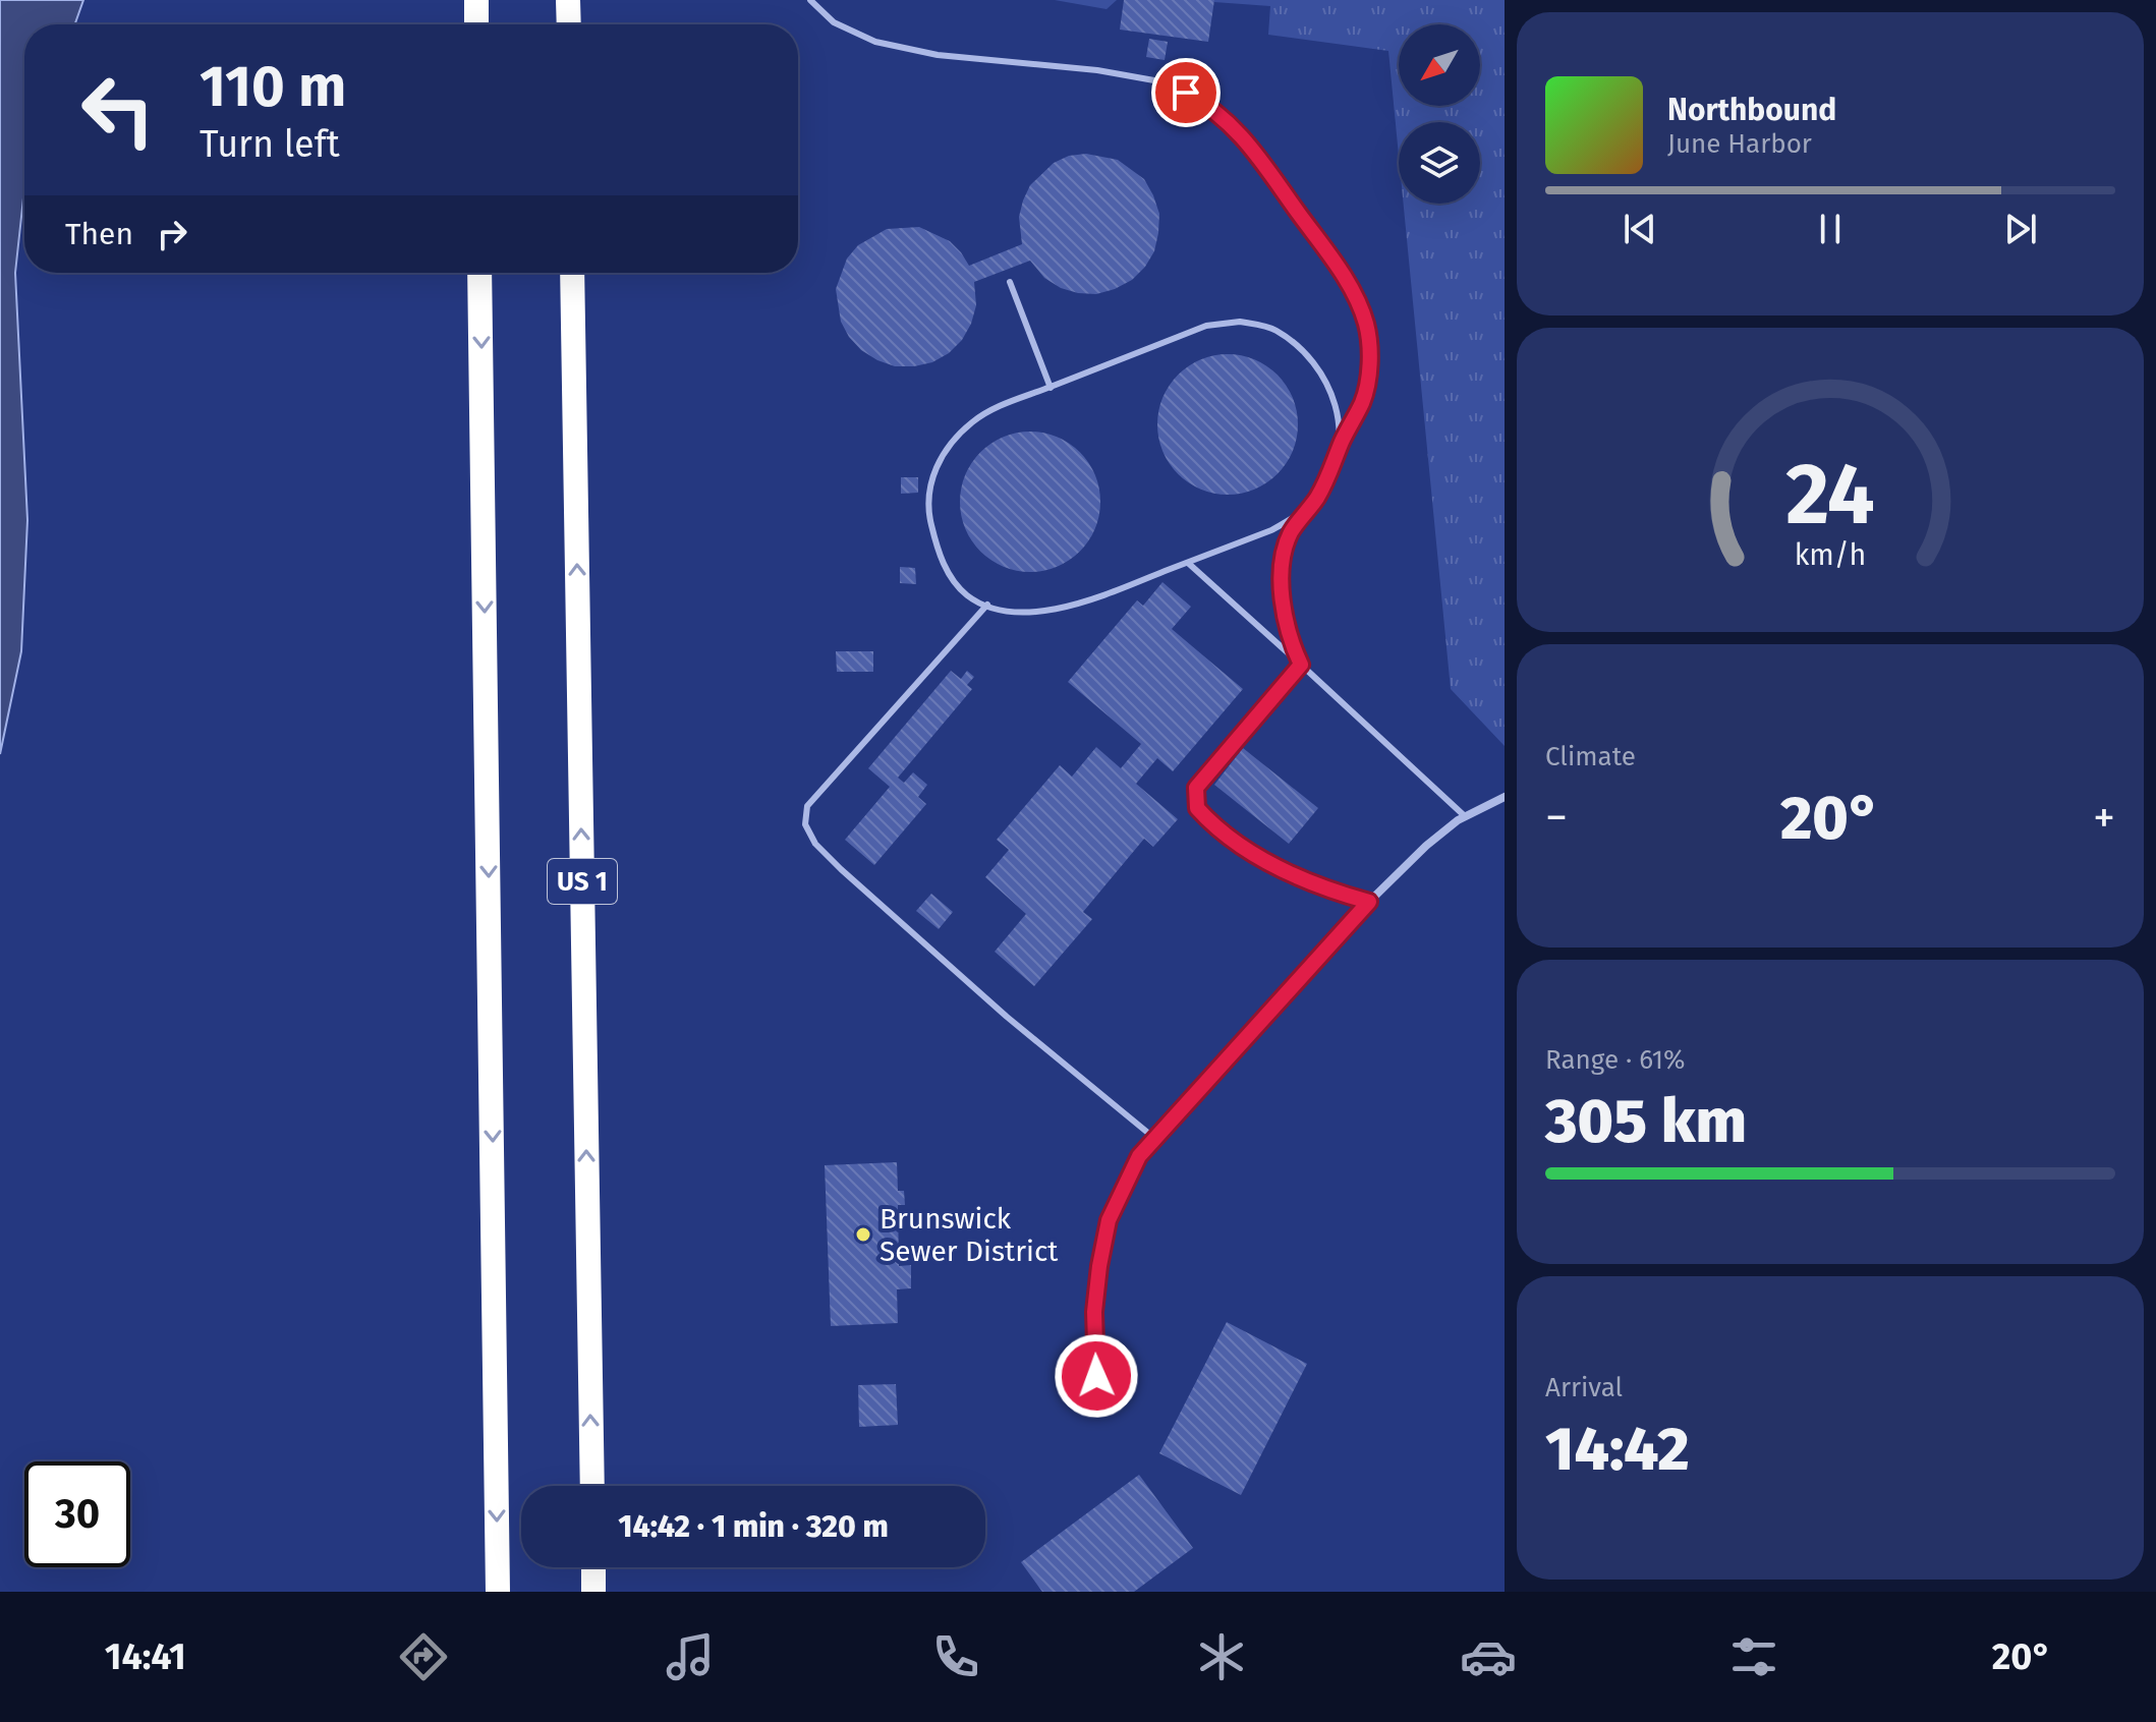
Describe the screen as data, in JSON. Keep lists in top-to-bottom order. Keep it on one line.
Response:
{"streets":{"highway":["US 1"]},"places":["Brunswick Sewer District"],"north":"bottom left","page":{"turn":["110 m","Turn left"],"song":["Northbound","June Harbor"],"then":"Then","tile":["Climate",["Range · 61%","305 km"],["Arrival","14:42"]],"heat":["−","20°","+"],"limit":"30","trip":"14:42 · 1 min · 320 m","tabs":["14:41","20°"],"gauge":["24","km/h"]}}
